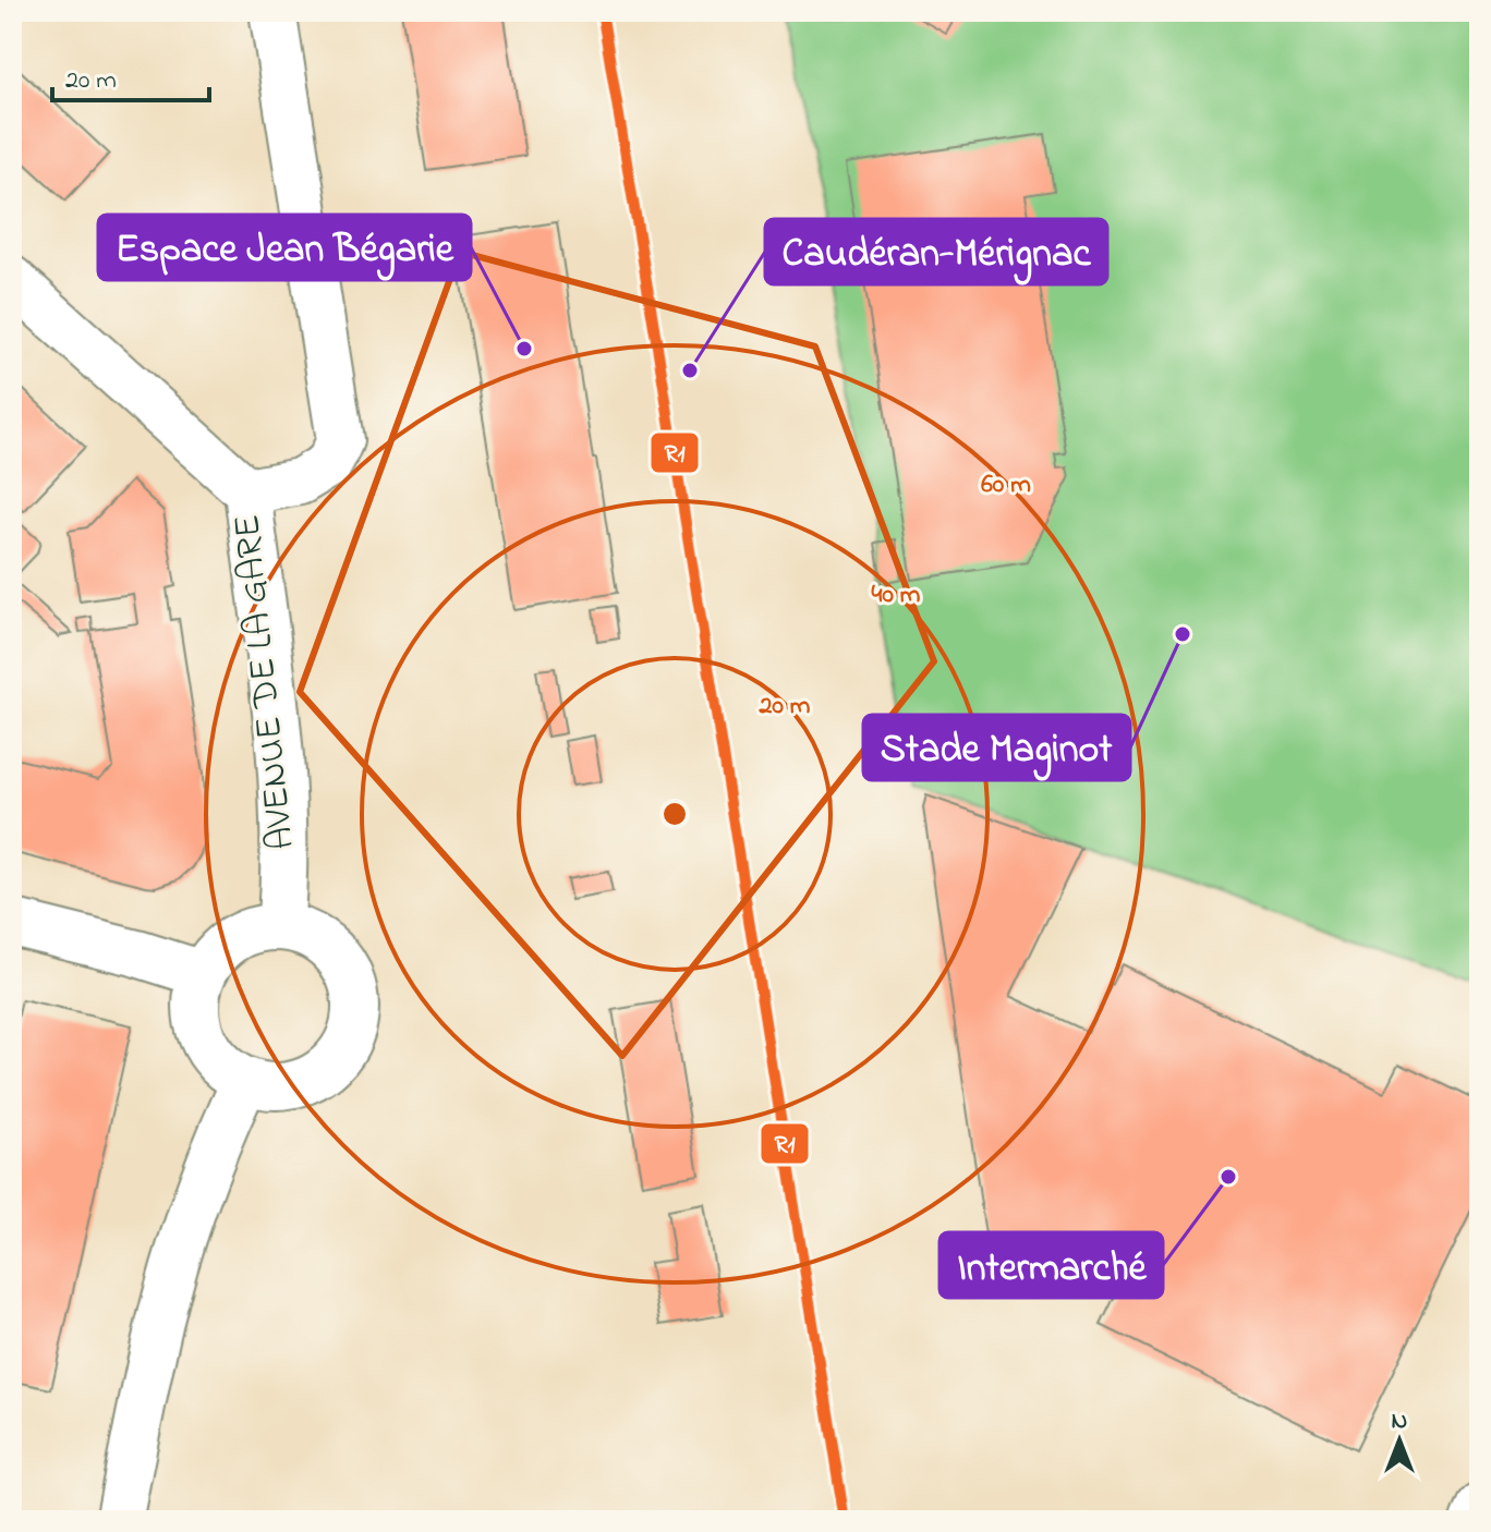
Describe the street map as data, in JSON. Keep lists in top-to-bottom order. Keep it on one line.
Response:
{"streets":{"street":["AVENUE DE LA GARE"]},"places":["Espace Jean Bégarie","Caudéran-Mérignac","Stade Maginot","Intermarché"],"lines":["transit line R1"],"scale_bar":"20 m","north":"top","rings":["60 m","40 m","20 m"]}
